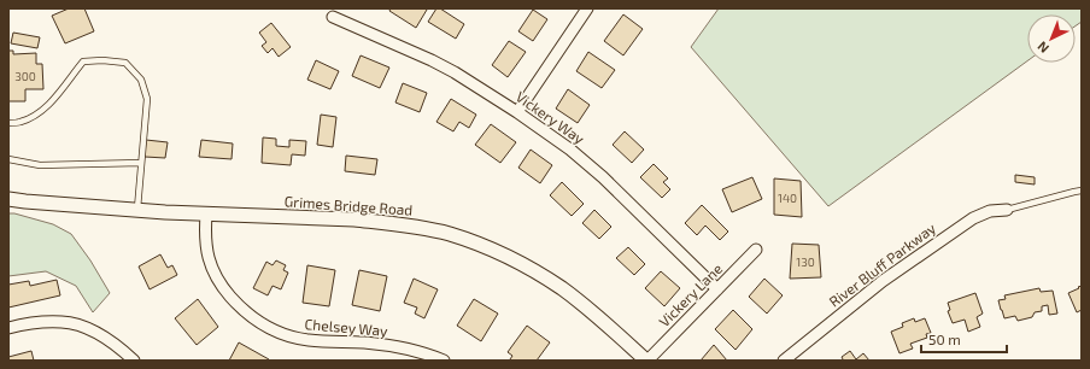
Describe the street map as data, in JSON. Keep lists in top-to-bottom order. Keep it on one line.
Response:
{"streets":{"street":["Vickery Way","Grimes Bridge Road","River Bluff Parkway","Vickery Lane","Chelsey Way"]},"crossings":[["Vickery Way","Vickery Lane"],["Grimes Bridge Road","Vickery Lane"],["Grimes Bridge Road","Chelsey Way"]],"house_numbers":["300","140","130"],"scale_bar":"50 m","north":"bottom left"}
